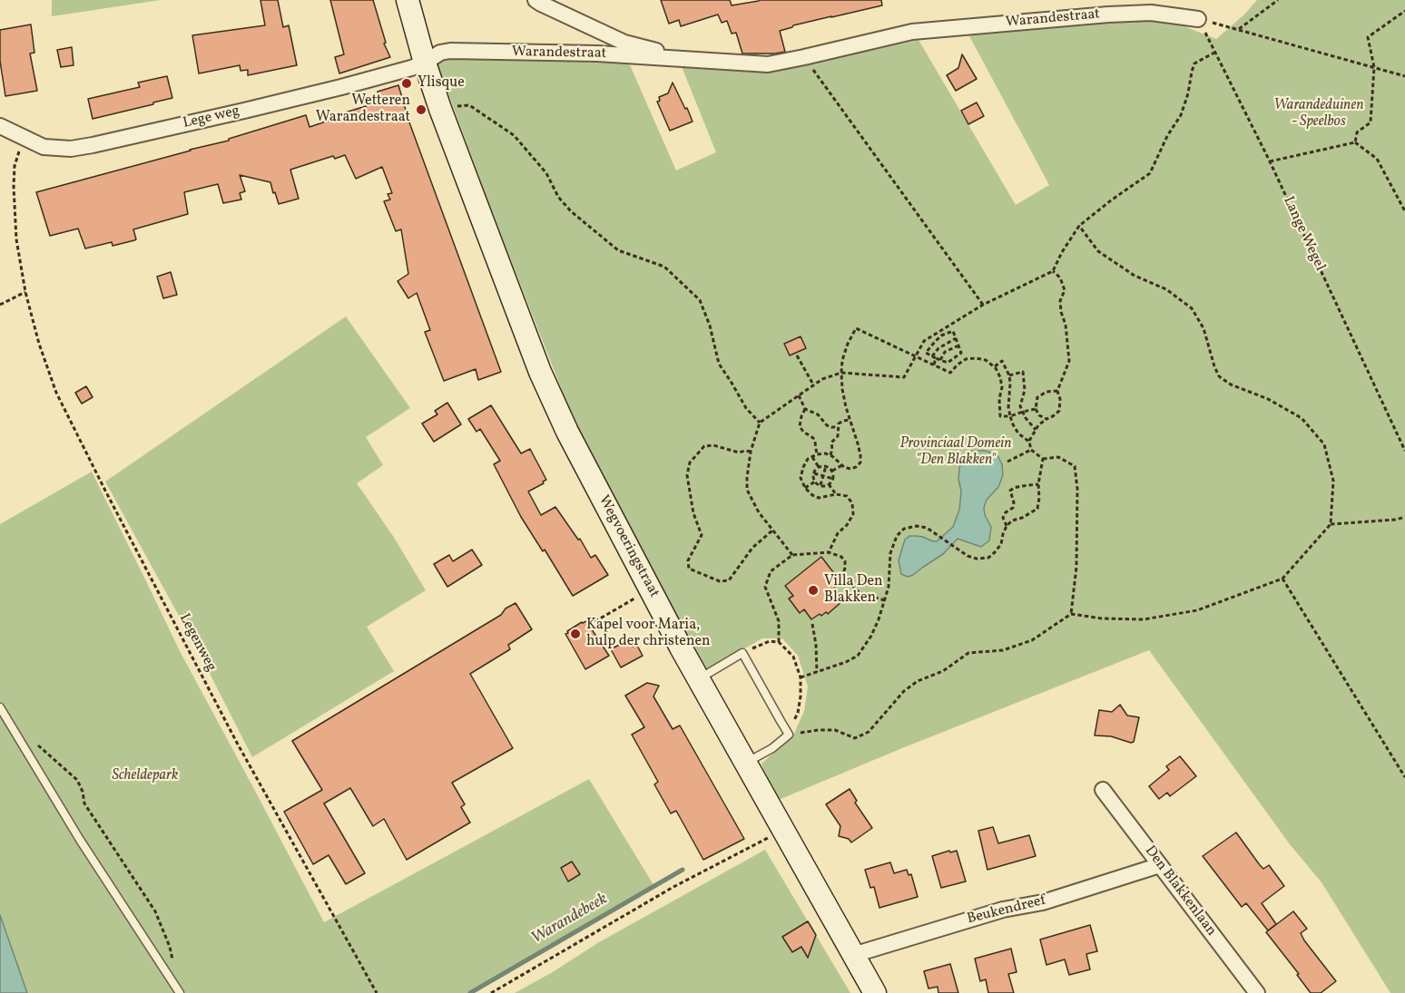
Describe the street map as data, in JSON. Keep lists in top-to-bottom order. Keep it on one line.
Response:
{"streets":{"main road":["Wegvoeringstraat"],"street":["Warandestraat","Lege weg","Den Blakkenlaan","Beukendreef"],"path":["Lange Wegel","Legenweg"]},"crossings":[["Warandestraat","Lege weg"],["Warandestraat","Lange Wegel"],["Warandestraat","Wegvoeringstraat"],["Lege weg","Wegvoeringstraat"],["Lege weg","Legenweg"],["Wegvoeringstraat","Beukendreef"],["Den Blakkenlaan","Beukendreef"]],"water":["Warandebeek"],"parks":["Warandeduinen - Speelbos","Provinciaal Domein \"Den Blakken\"","Scheldepark"],"places":["Ylisque","Wetteren Warandestraat","Villa Den Blakken","Kapel voor Maria, hulp der christenen"]}
